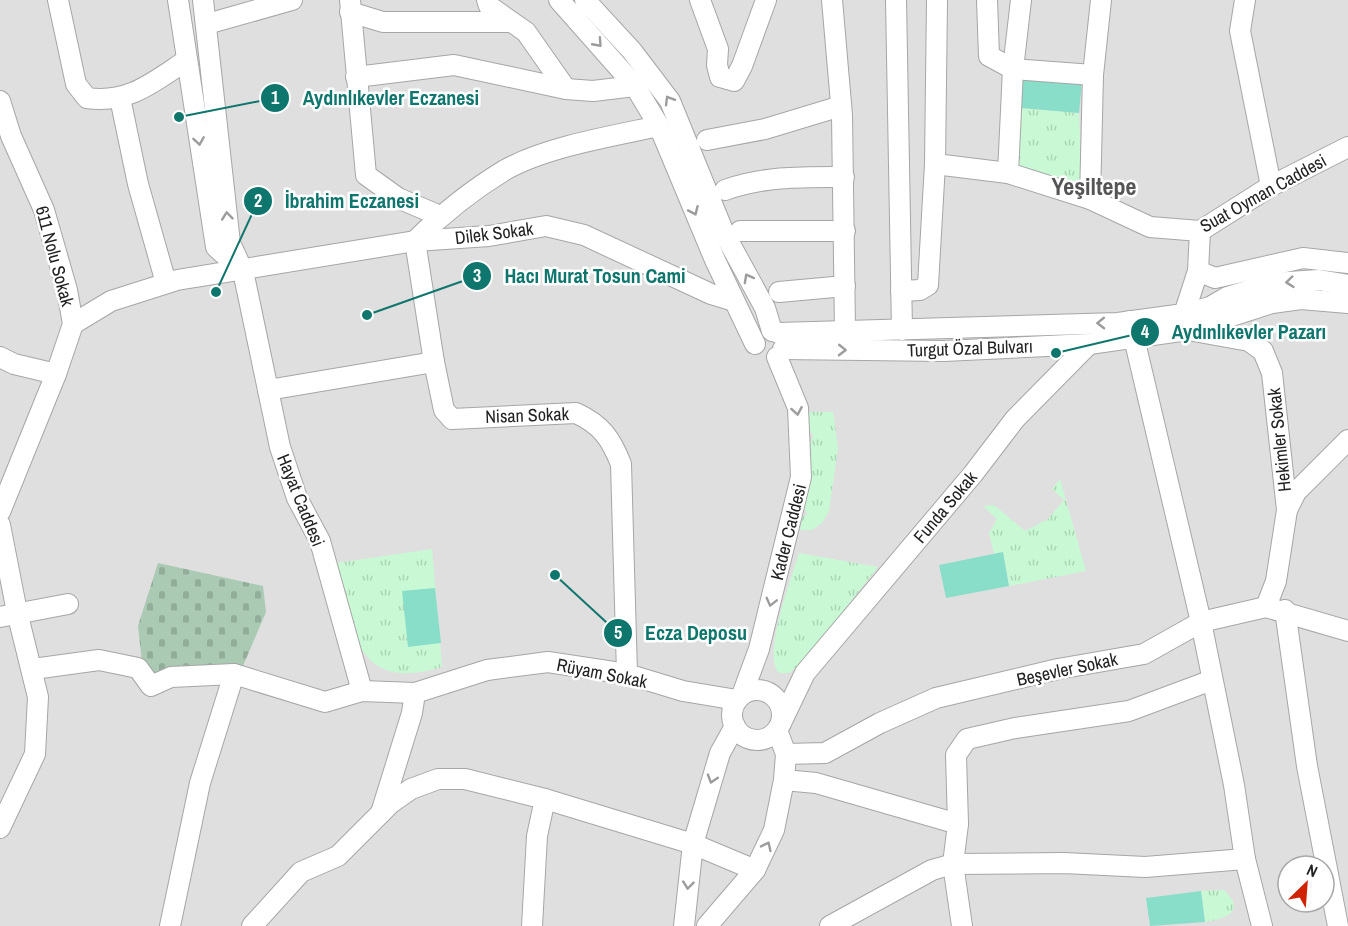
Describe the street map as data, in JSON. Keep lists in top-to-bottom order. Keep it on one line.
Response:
{"streets":{"street":["Suat Oyman Caddesi","Dilek Sokak","611 Nolu Sokak","Turgut Özal Bulvarı","Nisan Sokak","Hekimler Sokak","Hayat Caddesi","Funda Sokak","Kader Caddesi","Beşevler Sokak","Rüyam Sokak"]},"crossings":[["Dilek Sokak","611 Nolu Sokak"],["Dilek Sokak","Turgut Özal Bulvarı"],["Dilek Sokak","Nisan Sokak"],["Dilek Sokak","Hayat Caddesi"],["Turgut Özal Bulvarı","Hekimler Sokak"],["Turgut Özal Bulvarı","Funda Sokak"],["Turgut Özal Bulvarı","Kader Caddesi"],["Nisan Sokak","Rüyam Sokak"],["Hekimler Sokak","Beşevler Sokak"],["Hayat Caddesi","Rüyam Sokak"],["Funda Sokak","Kader Caddesi"],["Funda Sokak","Rüyam Sokak"],["Kader Caddesi","Beşevler Sokak"],["Kader Caddesi","Rüyam Sokak"]],"districts":["Yeşiltepe"],"places":["Aydınlıkevler Eczanesi","İbrahim Eczanesi","Hacı Murat Tosun Cami","Aydınlıkevler Pazarı","Ecza Deposu"],"north":"top right"}
